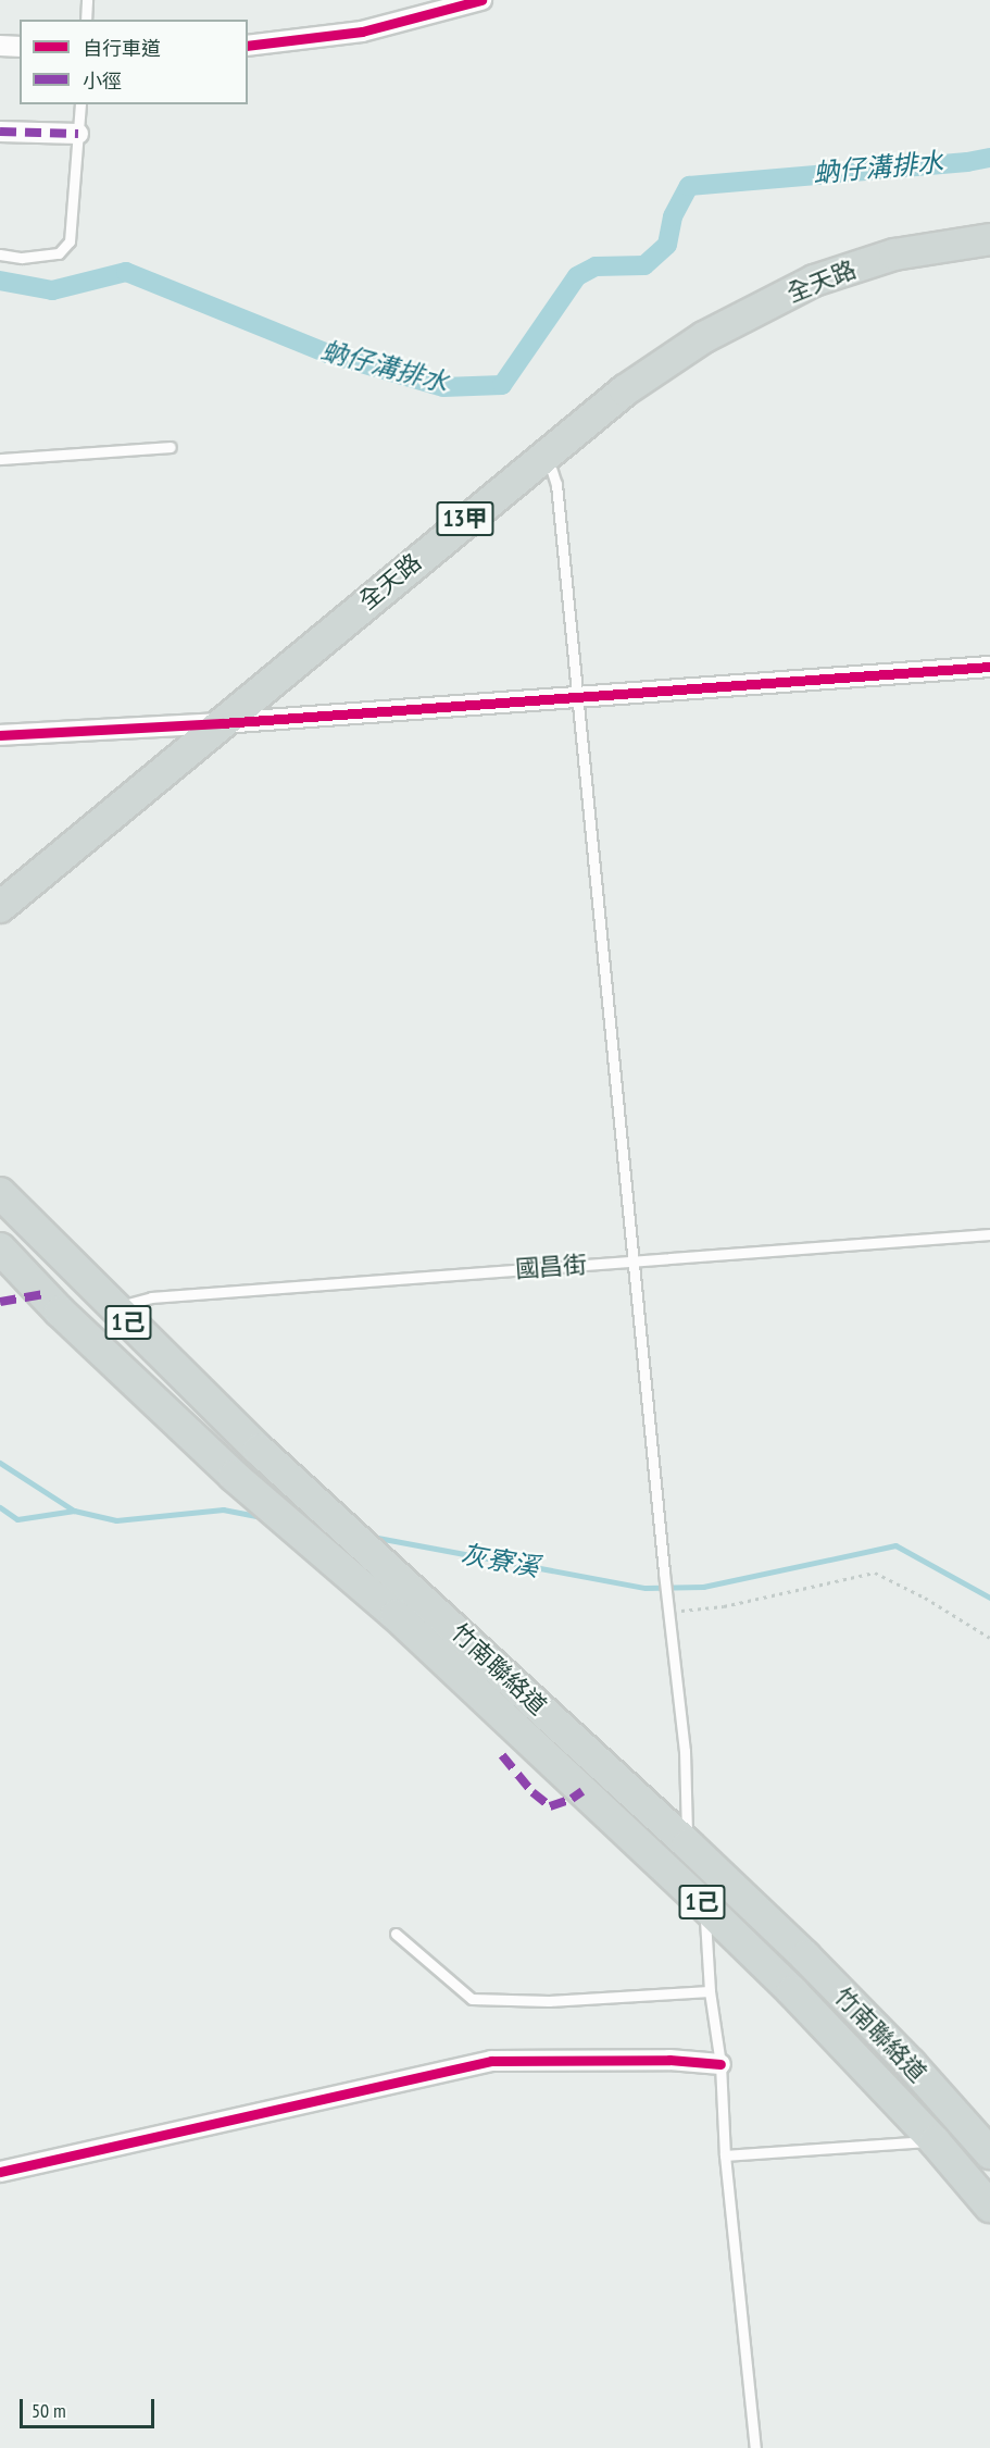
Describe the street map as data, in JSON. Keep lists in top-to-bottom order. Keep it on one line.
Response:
{"streets":{"main road":["全天路","13甲","1己","竹南聯絡道"],"lane":["國昌街"]},"crossings":[["國昌街","竹南聯絡道"]],"water":["蚋仔溝排水","灰寮溪"],"legend":["自行車道","小徑"],"scale_bar":"50 m"}
